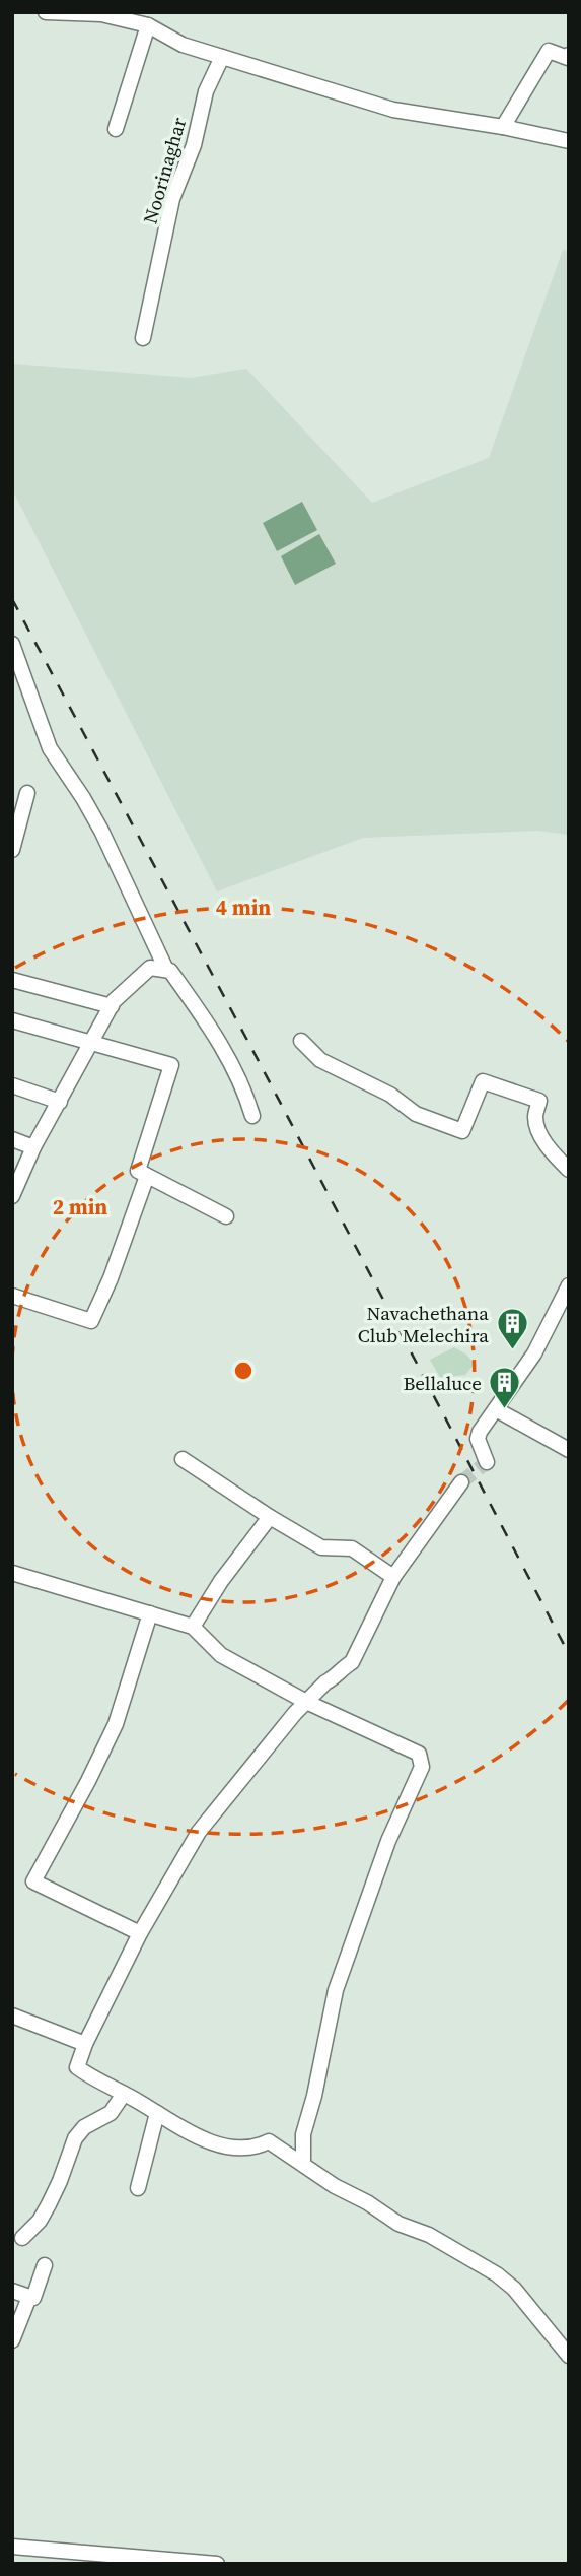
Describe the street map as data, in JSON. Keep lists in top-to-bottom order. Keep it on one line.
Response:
{"streets":{"street":["Noorinaghar"]},"places":{"building":["Navachethana Club Melechira","Bellaluce"]},"rings":["4 min","2 min"]}
